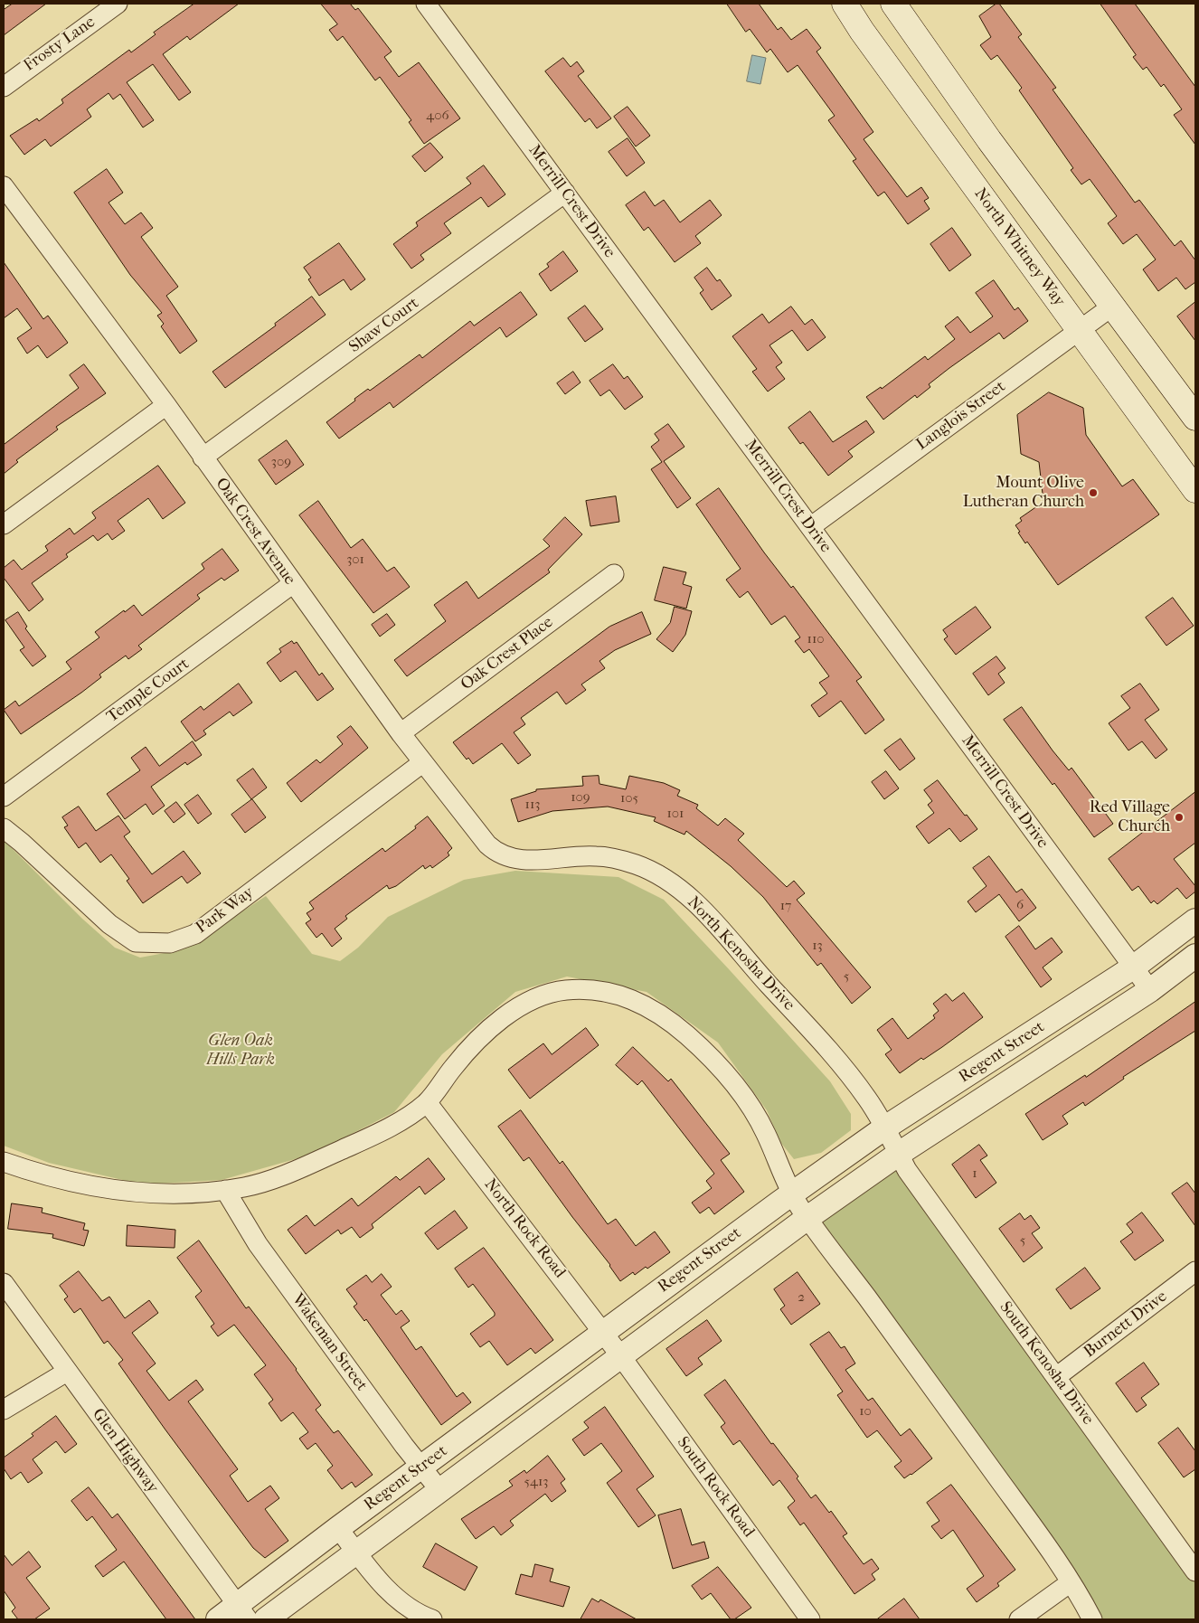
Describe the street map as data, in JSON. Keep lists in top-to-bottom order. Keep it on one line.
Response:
{"streets":{"main road":["North Whitney Way"],"street":["Frosty Lane","Merrill Crest Drive","Shaw Court","Langlois Street","Oak Crest Avenue","Oak Crest Place","Temple Court","Park Way","North Kenosha Drive","Regent Street","North Rock Road","Burnett Drive","Wakeman Street","South Kenosha Drive","Glen Highway","South Rock Road"]},"crossings":[["Merrill Crest Drive","Shaw Court"],["Merrill Crest Drive","Langlois Street"],["Merrill Crest Drive","Regent Street"],["North Whitney Way","Langlois Street"],["Shaw Court","Oak Crest Avenue"],["Oak Crest Avenue","Oak Crest Place"],["Oak Crest Avenue","Temple Court"],["Oak Crest Avenue","Park Way"],["Oak Crest Avenue","North Kenosha Drive"],["North Kenosha Drive","Regent Street"],["North Kenosha Drive","South Kenosha Drive"],["Regent Street","North Rock Road"],["Regent Street","Wakeman Street"],["Regent Street","South Kenosha Drive"],["Regent Street","Glen Highway"],["Regent Street","South Rock Road"],["North Rock Road","South Rock Road"],["Burnett Drive","South Kenosha Drive"]],"parks":["Glen Oak Hills Park"],"places":["Mount Olive Lutheran Church","Red Village Church"],"house_numbers":["406","309","301","110","109","105","113","101","6","17","13","5","1","5","2","10","5413"]}
